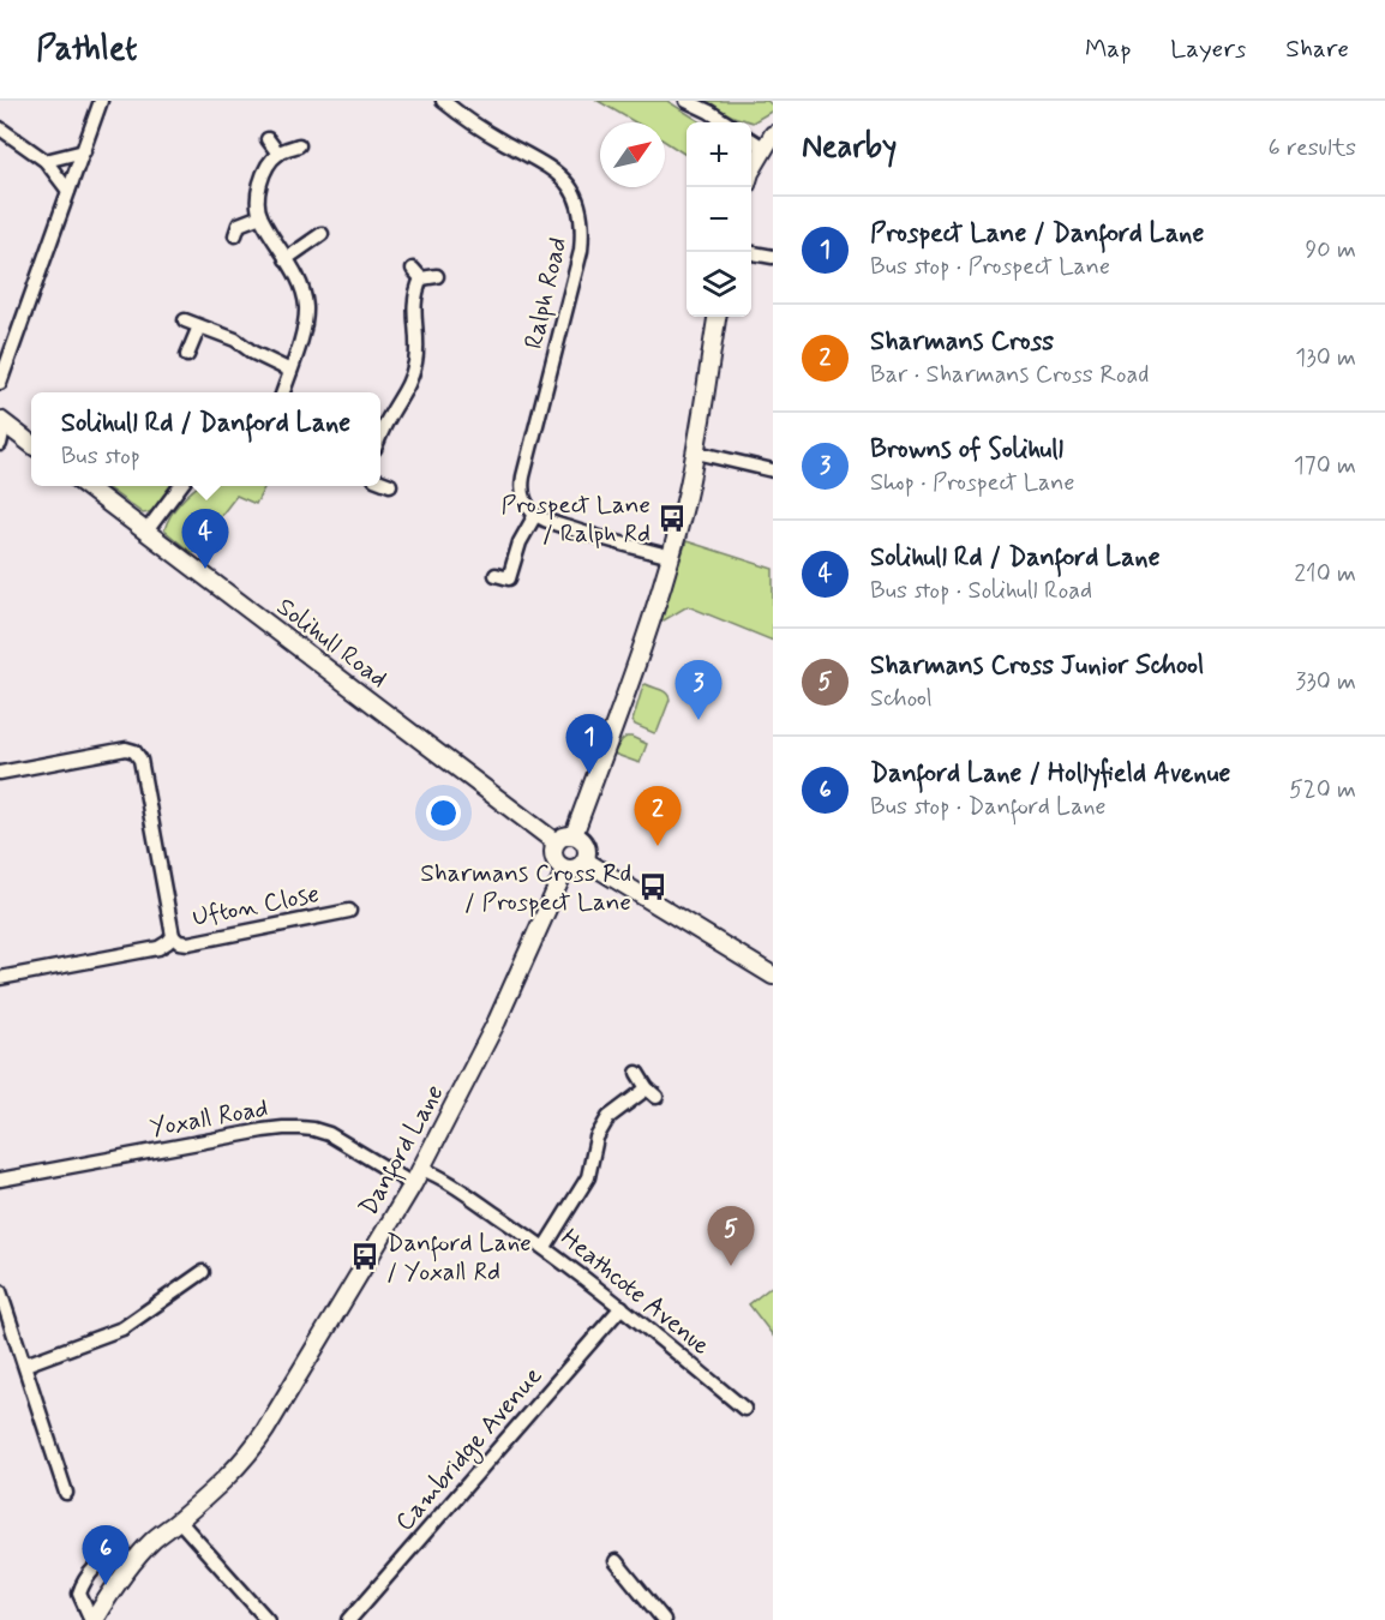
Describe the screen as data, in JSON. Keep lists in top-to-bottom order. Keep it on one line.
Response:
{"streets":{"street":["Ralph Road","Solihull Road","Ufton Close","Yoxall Road","Danford Lane","Heathcote Avenue","Cambridge Avenue"]},"crossings":[["Solihull Road","Danford Lane"],["Yoxall Road","Danford Lane"],["Danford Lane","Heathcote Avenue"],["Heathcote Avenue","Cambridge Avenue"]],"places":{"bus stop":["Prospect Lane / Ralph Rd","Sharmans Cross Rd / Prospect Lane","Danford Lane / Yoxall Rd"]},"north":"top right","page":{"header":"Pathlet","nav":["Map","Layers","Share"],"heading":["Nearby","6 results"],"map_buttons":["+","−"],"list":[{"mark":"1","name":"Prospect Lane / Danford Lane","note":"Bus stop · Prospect Lane","value":"90 m"},{"mark":"2","name":"Sharmans Cross","note":"Bar · Sharmans Cross Road","value":"130 m"},{"mark":"3","name":"Browns of Solihull","note":"Shop · Prospect Lane","value":"170 m"},{"mark":"4","name":"Solihull Rd / Danford Lane","note":"Bus stop · Solihull Road","value":"210 m"},{"mark":"5","name":"Sharmans Cross Junior School","note":"School","value":"330 m"},{"mark":"6","name":"Danford Lane / Hollyfield Avenue","note":"Bus stop · Danford Lane","value":"520 m"}],"popup":["Solihull Rd / Danford Lane","Bus stop"],"pins":["4","3","1","2","5","6"]}}
